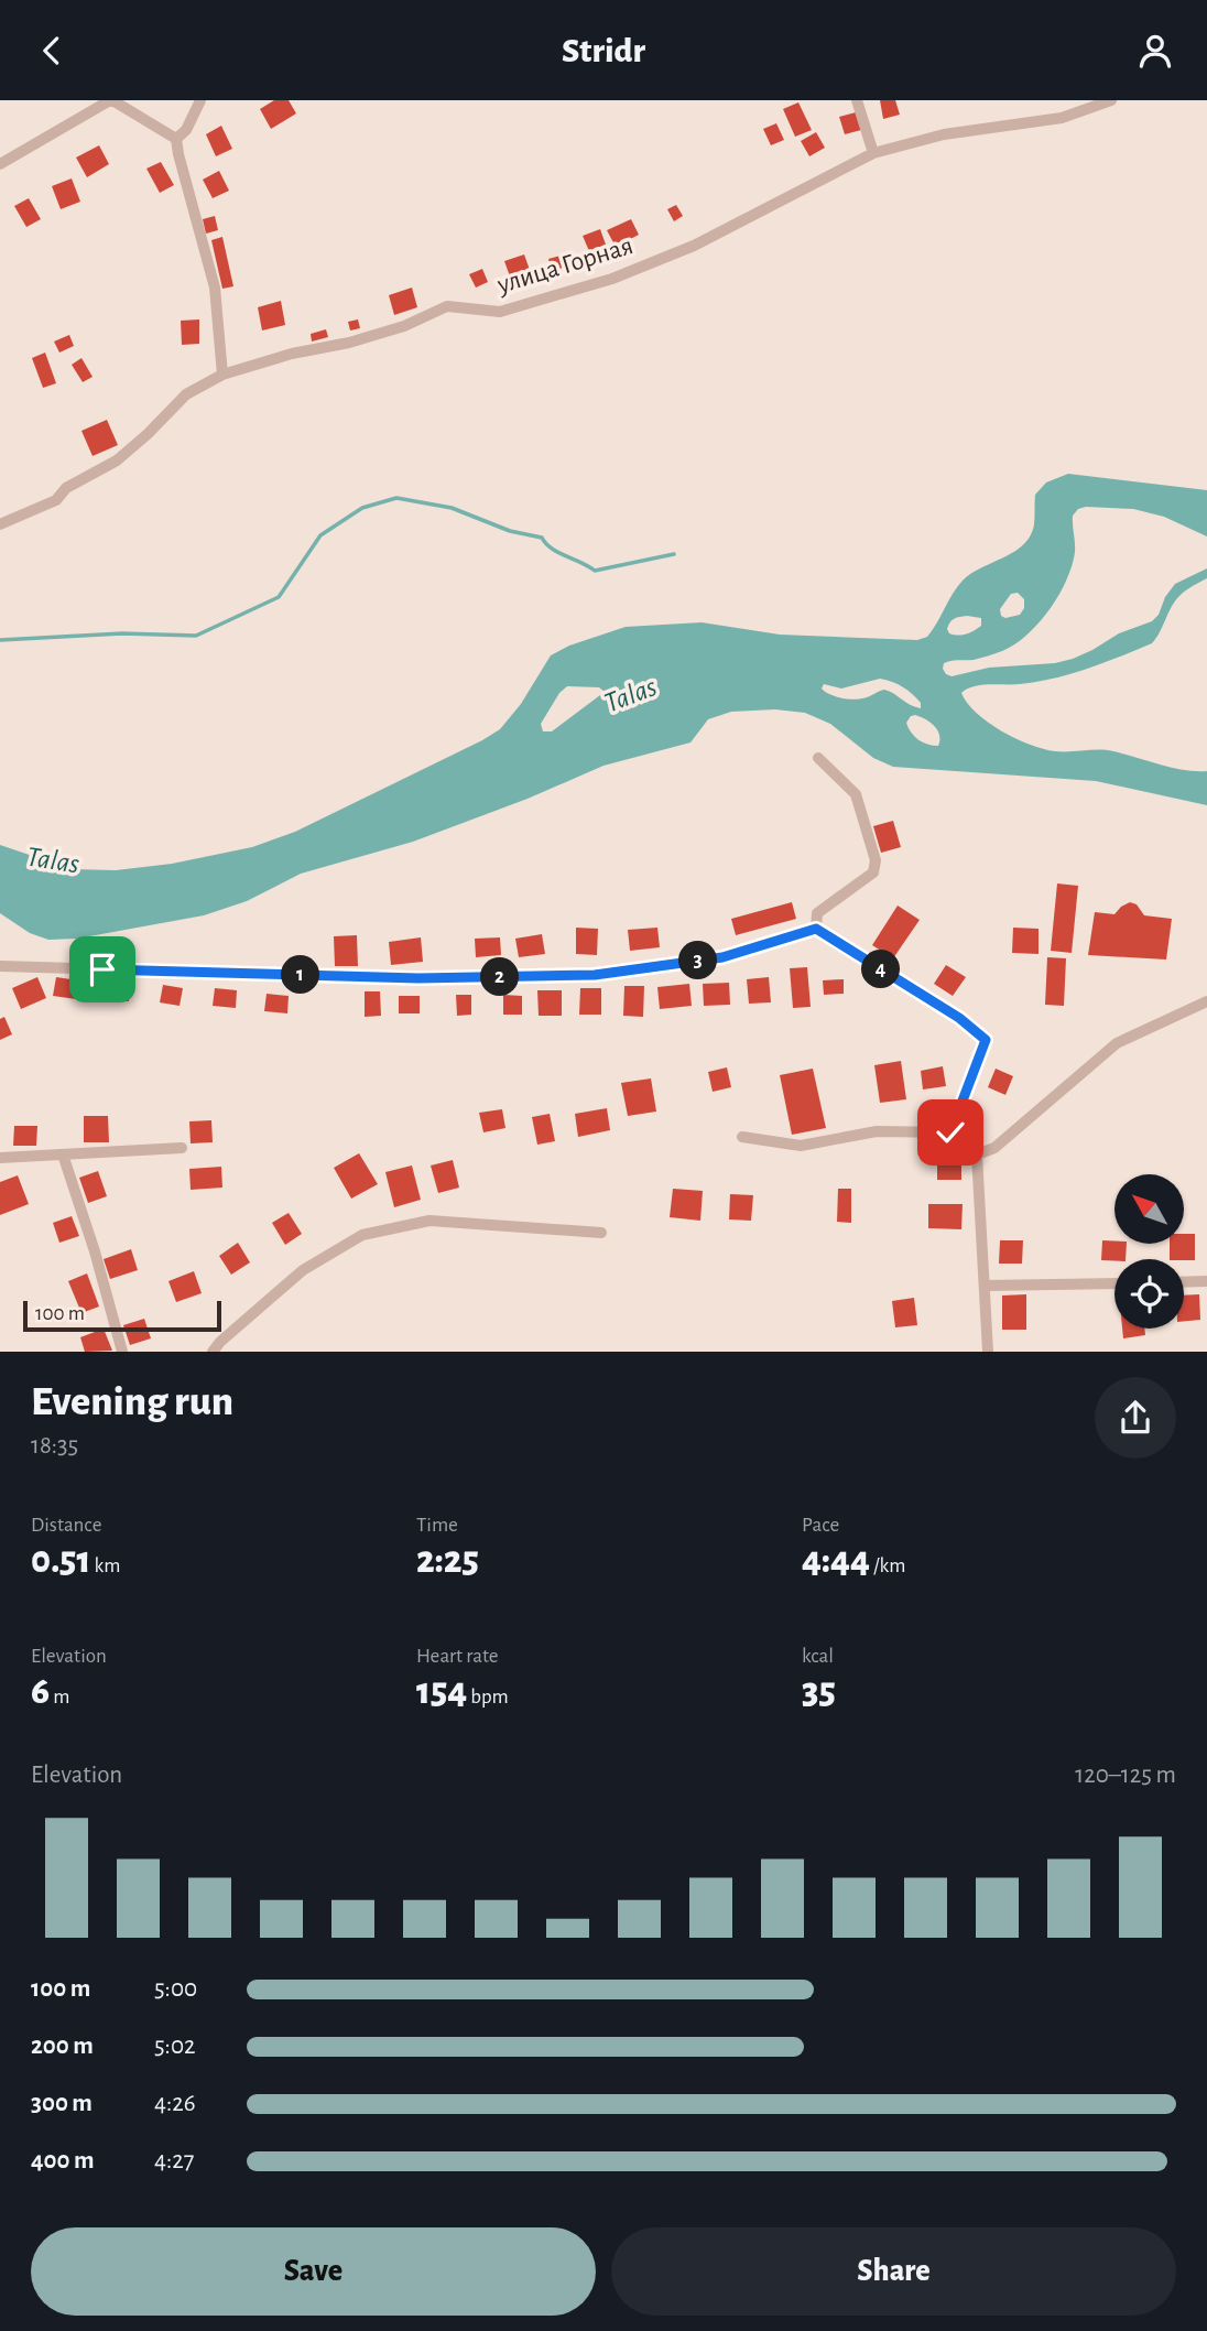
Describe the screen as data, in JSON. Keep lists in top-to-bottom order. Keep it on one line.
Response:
{"streets":{"street":["улица Горная"]},"water":["Talas"],"scale_bar":"100 m","north":"top left","page":{"header":"Stridr","pins":["3","4","1","2"],"scale":"100 m","heading":["Evening run","18:35"],"stats":[["Distance","0.51 km"],["Time","2:25"],["Pace","4:44 /km"],["Elevation","6 m"],["Heart rate","154 bpm"],["kcal","35"]],"chart":["Elevation","120–125 m"],"list":[{"name":"100 m","note":"5:00"},{"name":"200 m","note":"5:02"},{"name":"300 m","note":"4:26"},{"name":"400 m","note":"4:27"}],"buttons":["Save","Share"]}}
